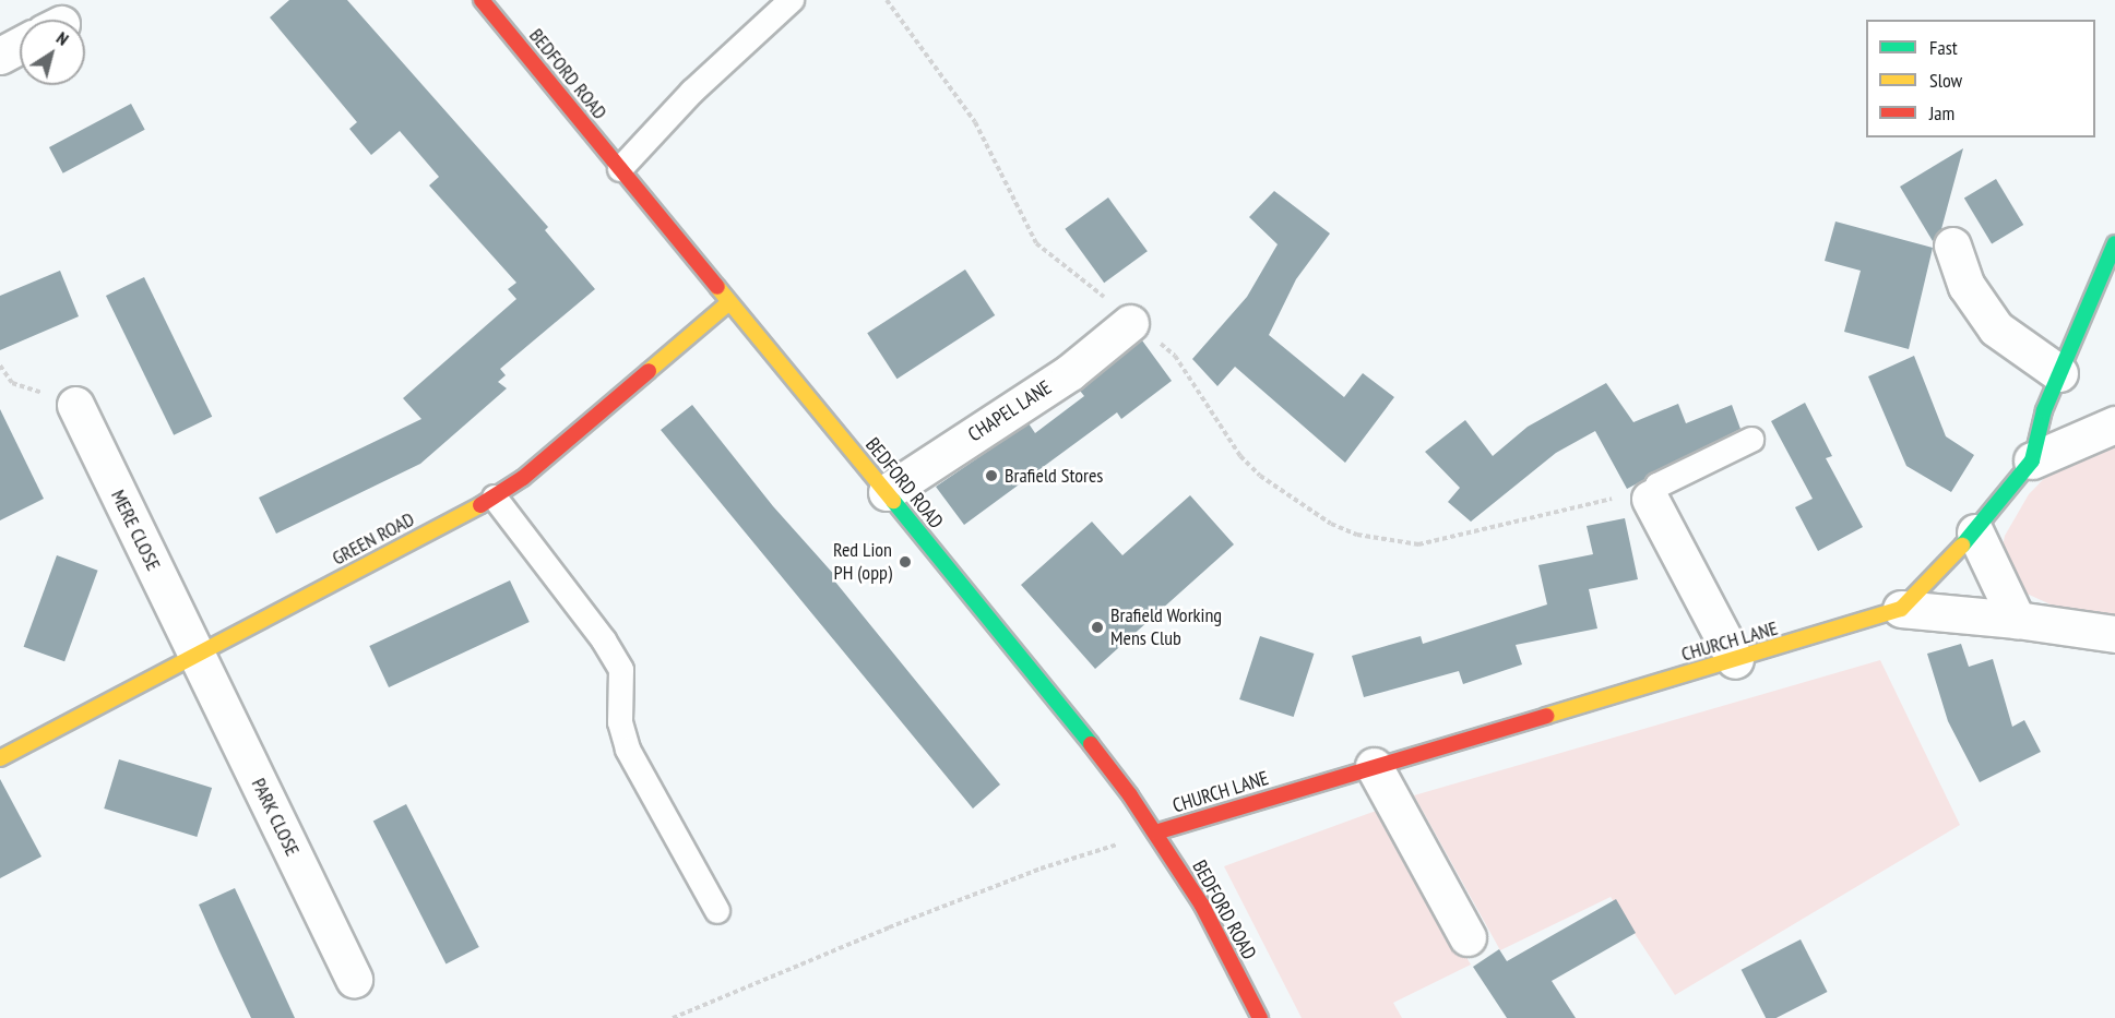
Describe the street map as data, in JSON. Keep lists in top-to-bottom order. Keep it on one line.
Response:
{"streets":{"main road":["BEDFORD ROAD","GREEN ROAD","CHURCH LANE"],"street":["CHAPEL LANE","MERE CLOSE","PARK CLOSE"]},"crossings":[["BEDFORD ROAD","CHAPEL LANE"],["BEDFORD ROAD","GREEN ROAD"],["BEDFORD ROAD","CHURCH LANE"],["MERE CLOSE","GREEN ROAD"],["MERE CLOSE","PARK CLOSE"],["GREEN ROAD","PARK CLOSE"]],"places":["Brafield Stores","Red Lion PH (opp)","Brafield Working Mens Club"],"legend":["Fast","Slow","Jam"],"north":"top right"}
